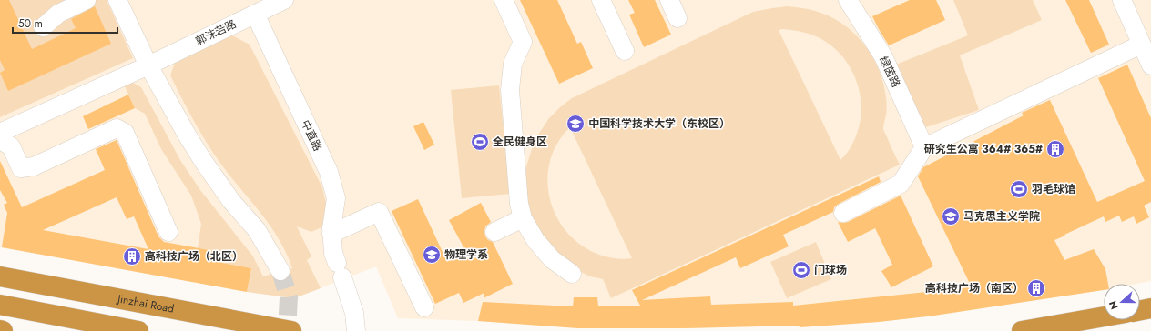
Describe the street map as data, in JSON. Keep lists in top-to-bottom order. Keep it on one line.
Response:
{"streets":{"highway":["Jinzhai Road"],"street":["郭沫若路","绿茵路","中直路"]},"crossings":[["郭沫若路","中直路"]],"places":{"school or university":["中国科学技术大学（东校区）","马克思主义学院","物理学系"],"sports":["全民健身区","羽毛球馆","门球场"],"building":["研究生公寓 364# 365#","高科技广场（北区）","高科技广场（南区）"]},"scale_bar":"50 m","north":"left"}
